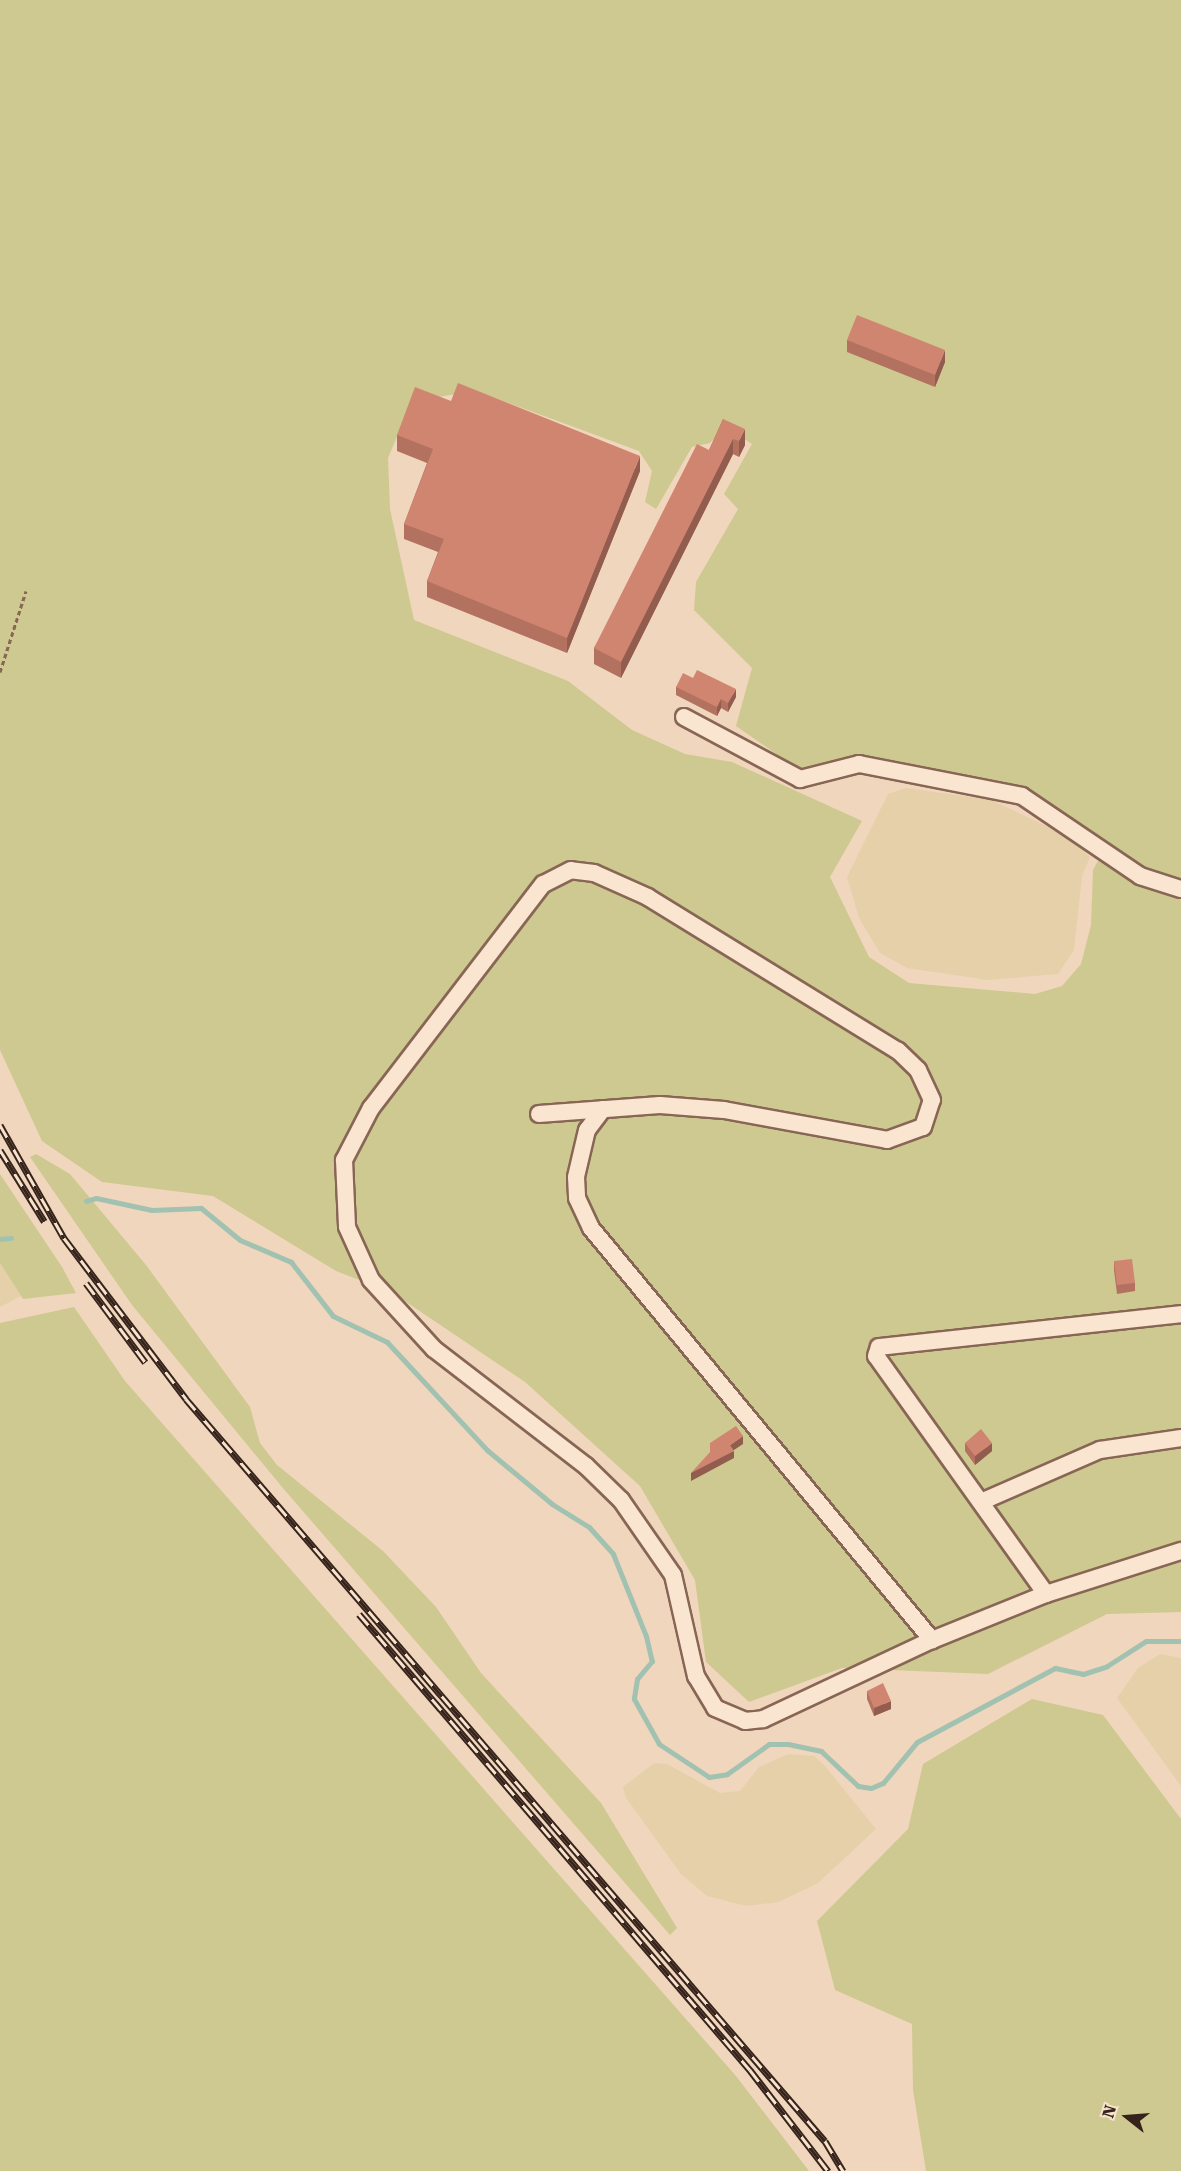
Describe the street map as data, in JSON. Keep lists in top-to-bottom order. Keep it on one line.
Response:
{"north":"left"}
